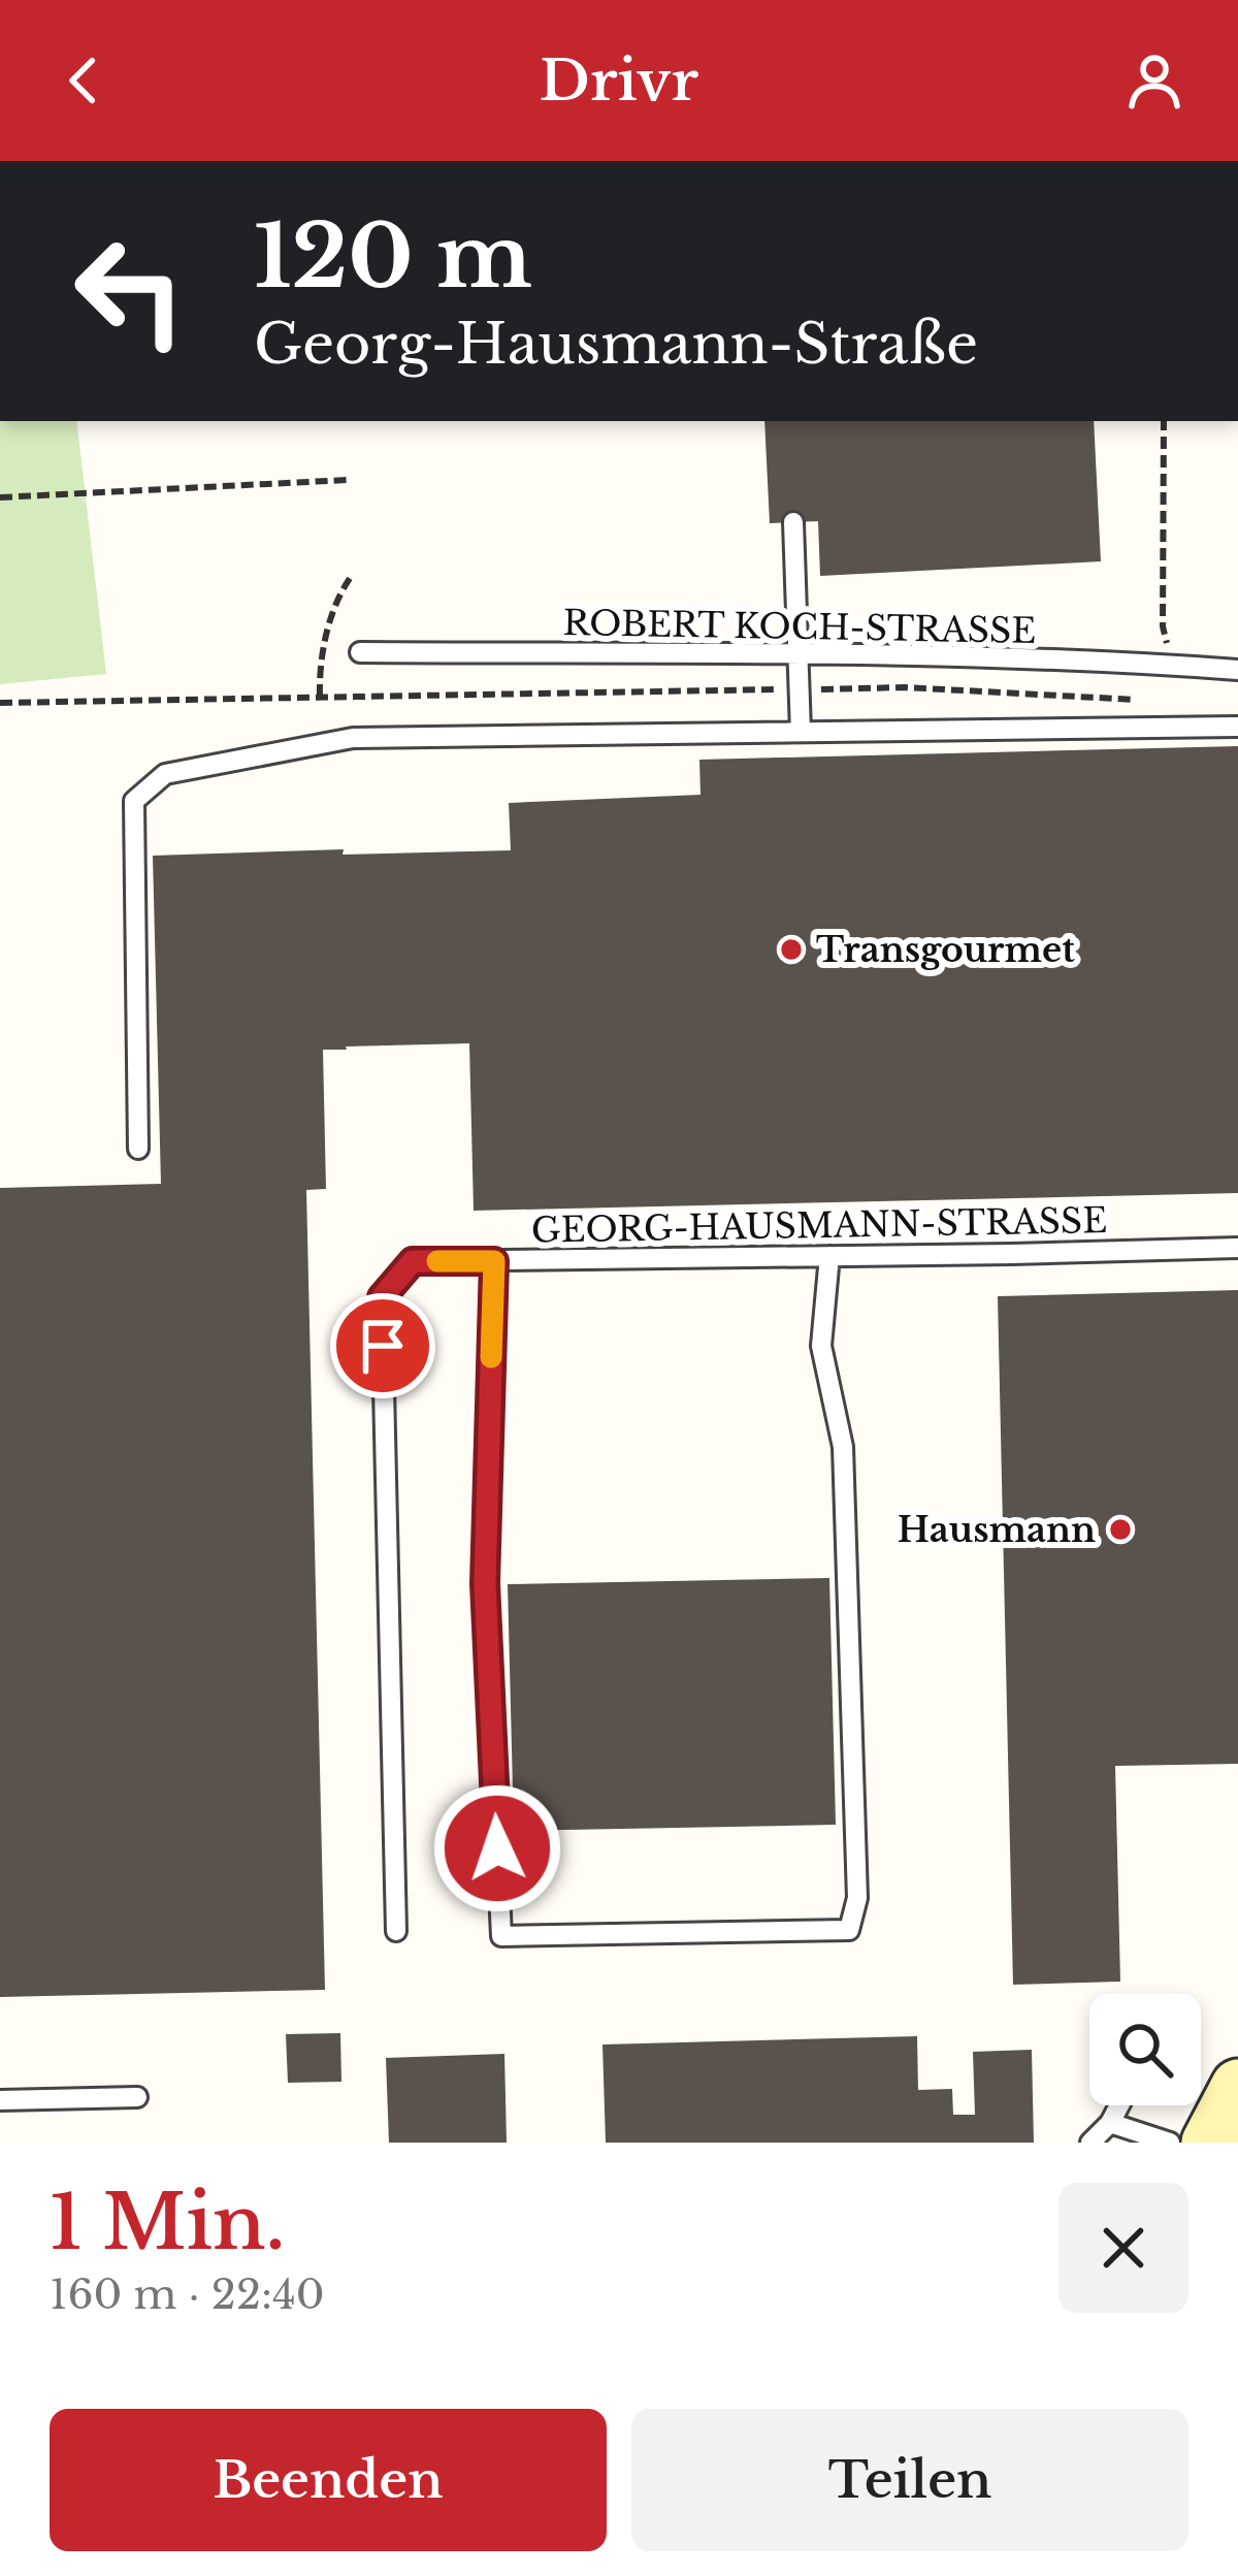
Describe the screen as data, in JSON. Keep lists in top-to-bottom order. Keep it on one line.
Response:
{"streets":{"lane":["ROBERT KOCH-STRASSE","GEORG-HAUSMANN-STRASSE"]},"places":["Transgourmet","Hausmann"],"page":{"header":"Drivr","turn":["120 m","Georg-Hausmann-Straße"],"heading":["1 Min.","160 m · 22:40"],"buttons":["Beenden","Teilen"]}}
